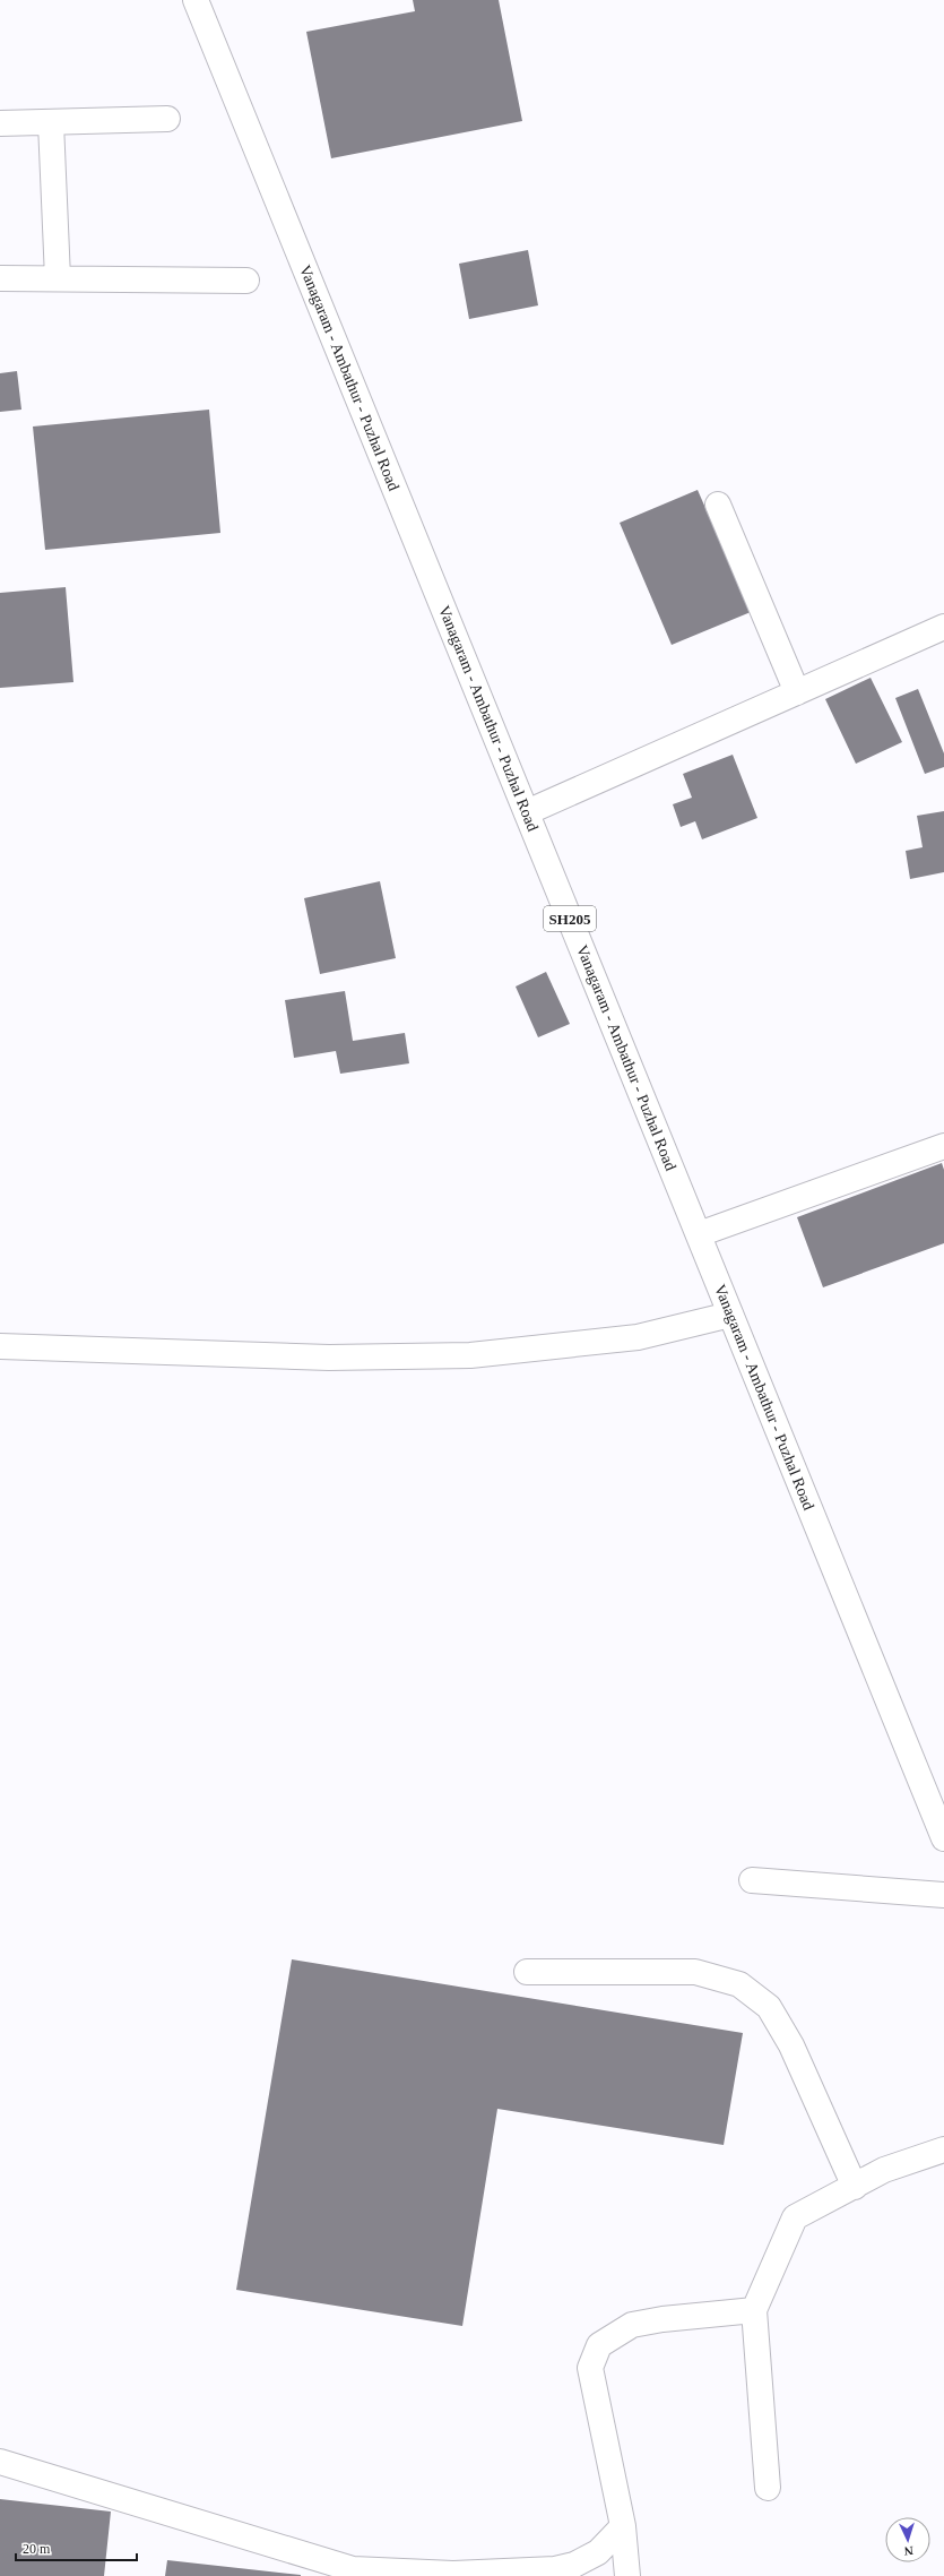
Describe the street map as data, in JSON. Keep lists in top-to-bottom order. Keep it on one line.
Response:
{"streets":{"main road":["Vanagaram - Ambathur - Puzhal Road","SH205"]},"scale_bar":"20 m","north":"bottom"}
